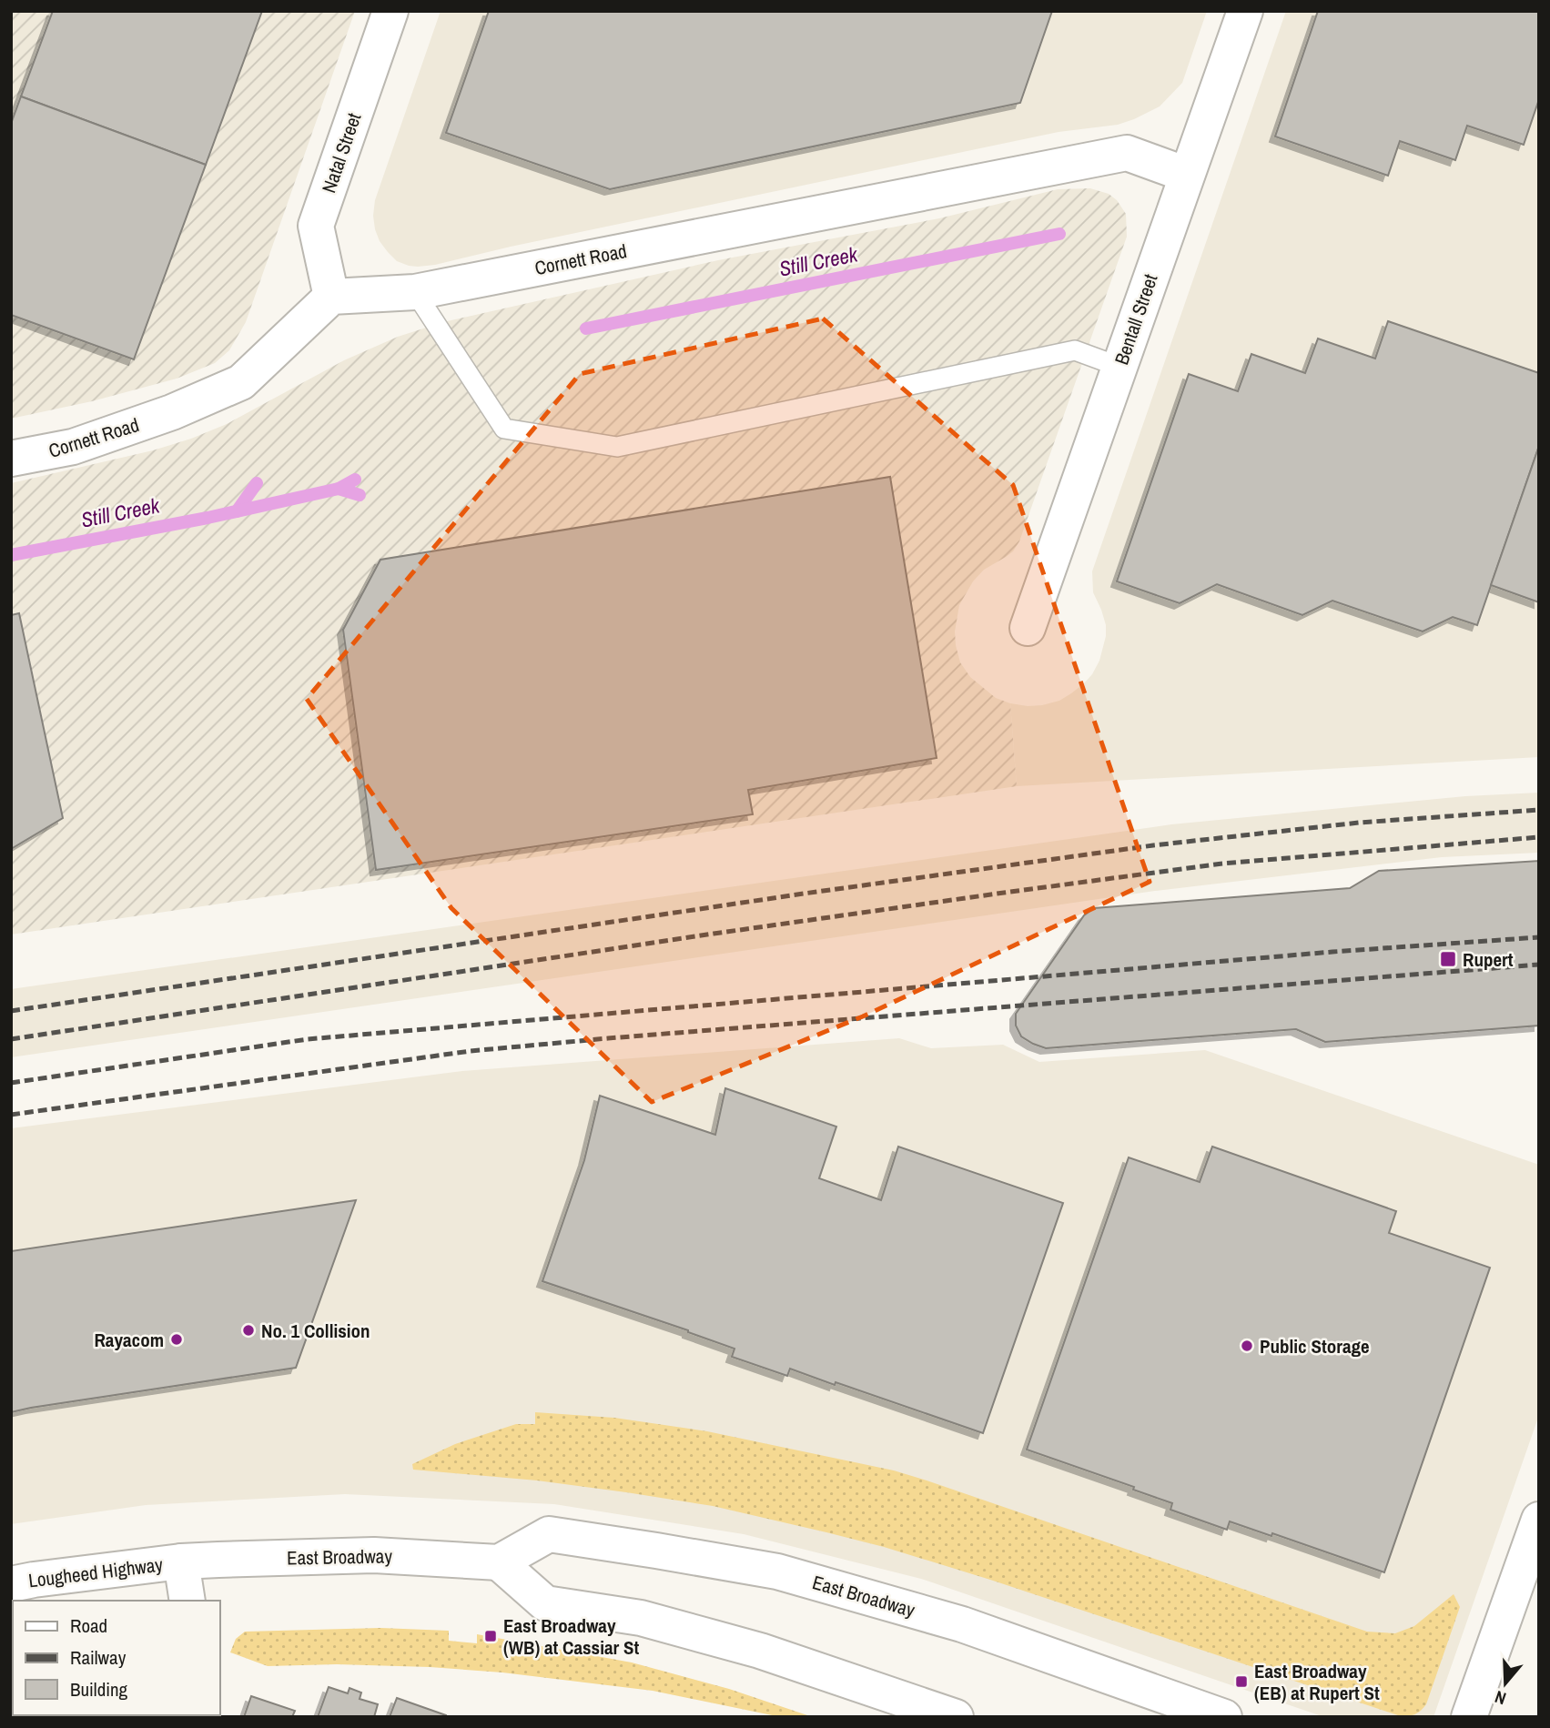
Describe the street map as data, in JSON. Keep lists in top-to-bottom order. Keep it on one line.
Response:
{"streets":{"street":["Natal Street","Cornett Road","Bentall Street","East Broadway","Lougheed Highway"]},"crossings":[["Natal Street","Cornett Road"],["Cornett Road","Bentall Street"],["East Broadway","Lougheed Highway"]],"water":["Still Creek"],"places":{"transit":["Rupert","East Broadway (WB) at Cassiar St","East Broadway (EB) at Rupert St"],"other":["No. 1 Collision","Rayacom","Public Storage"]},"legend":["Road","Railway","Building"],"north":"bottom"}
